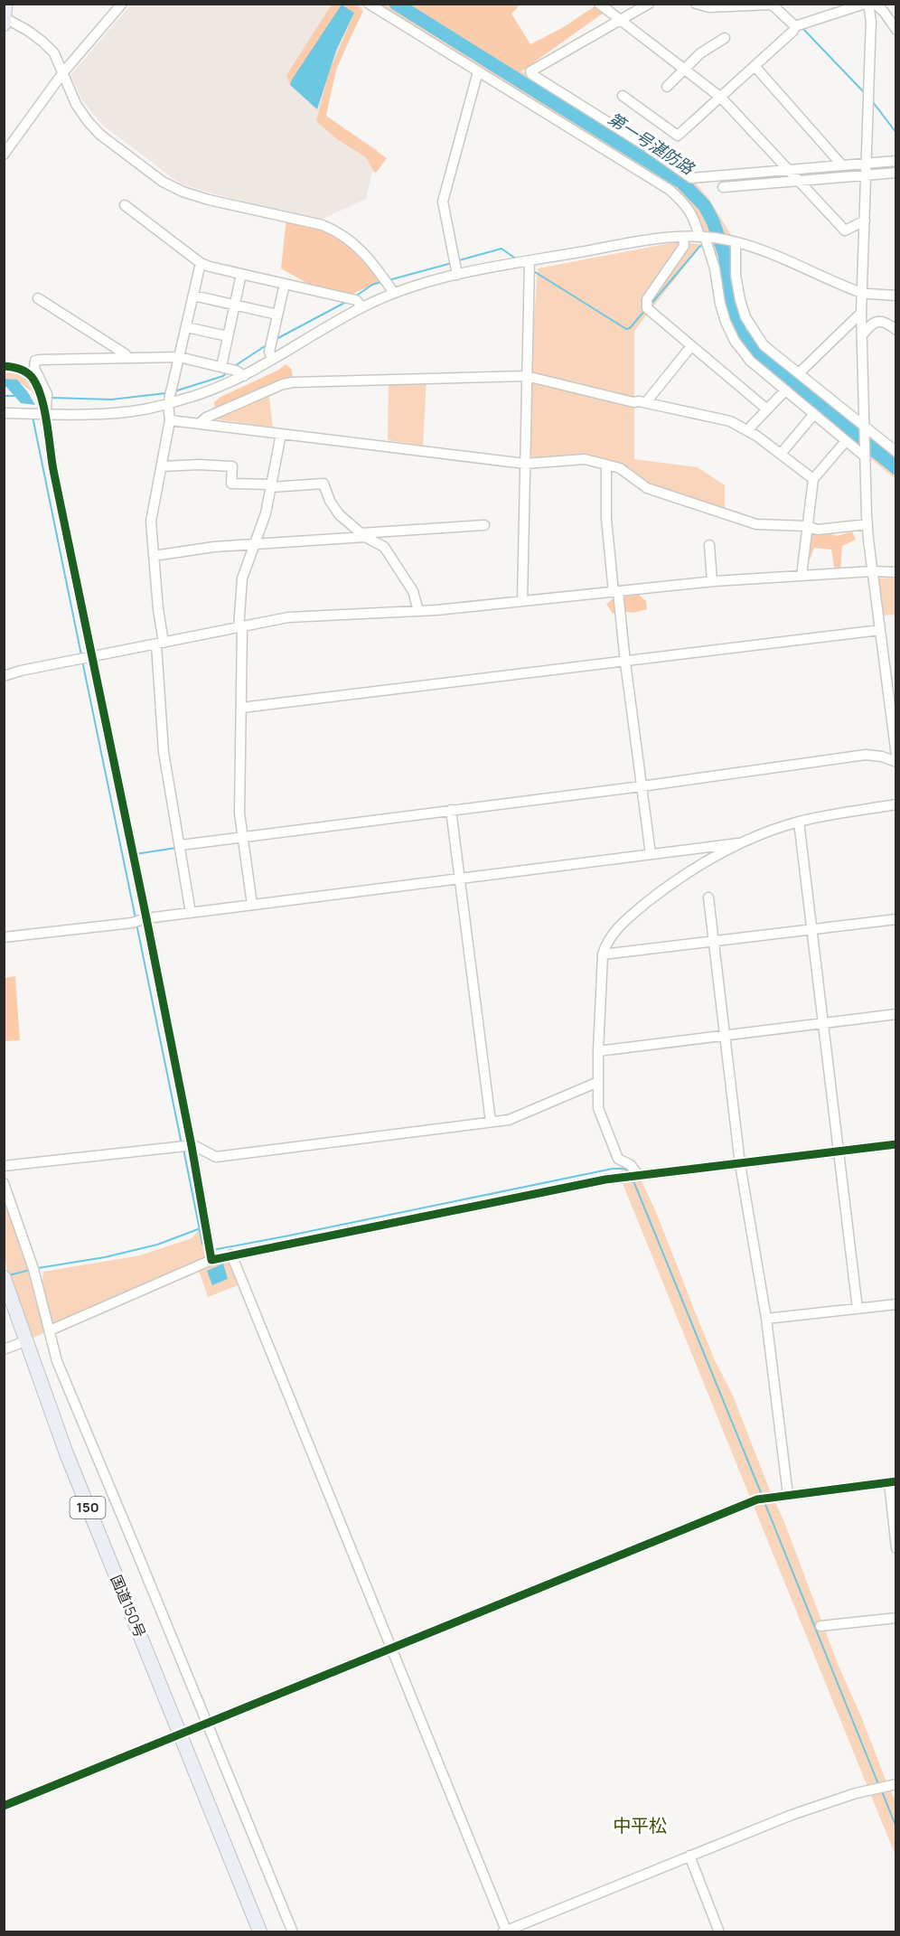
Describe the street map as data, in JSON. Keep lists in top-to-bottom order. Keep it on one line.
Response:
{"streets":{"highway":["150","国道150号"]},"districts":["中平松"],"water":["第一号湛防路"]}
